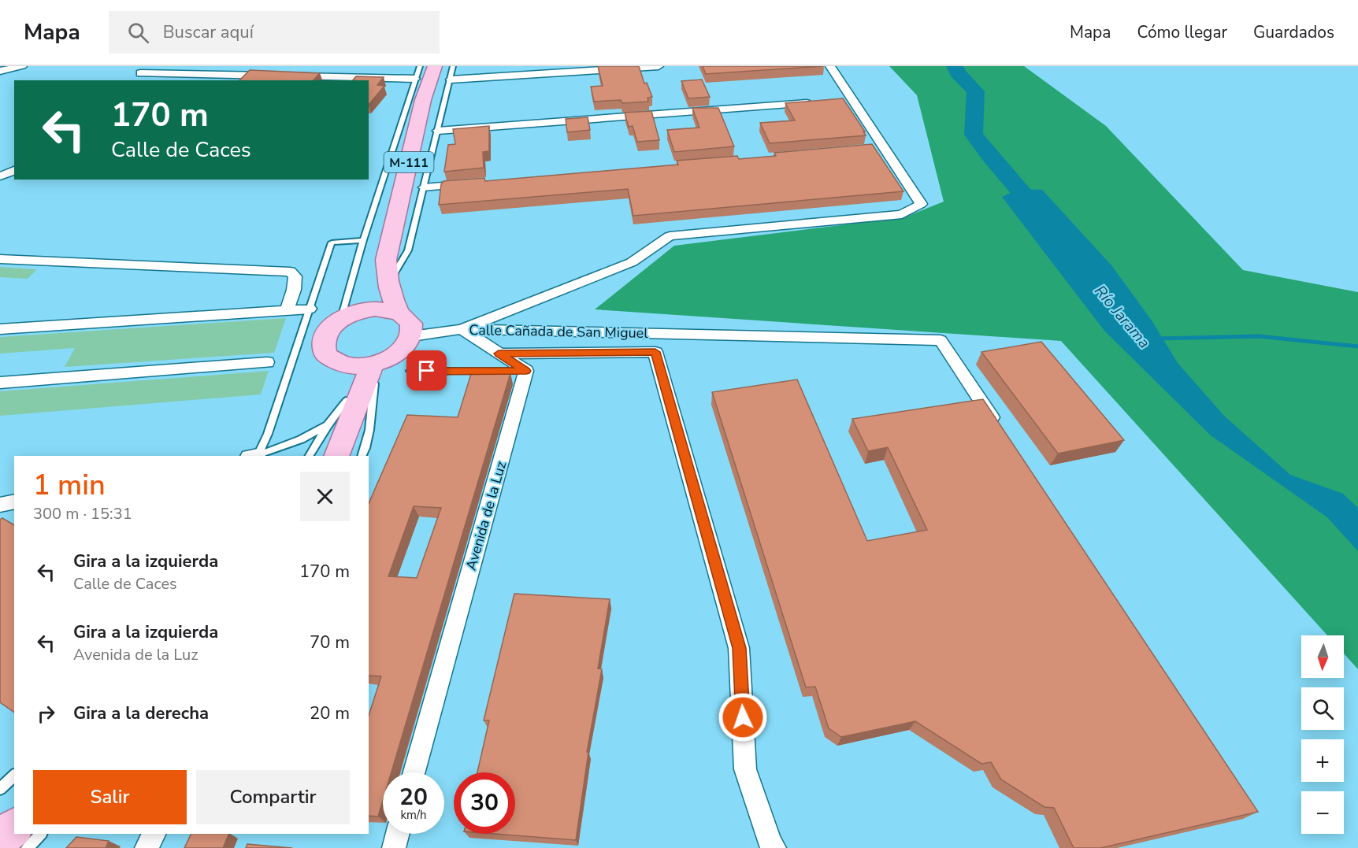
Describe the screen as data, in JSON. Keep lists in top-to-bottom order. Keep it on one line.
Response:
{"streets":{"main road":["M-111"],"street":["Calle Cañada de San Miguel","Avenida de la Luz"]},"water":["Río Jarama"],"north":"bottom","page":{"header":"Mapa","search":"Buscar aquí","nav":["Mapa","Cómo llegar","Guardados"],"turn":["170 m","Calle de Caces"],"heading":["1 min","300 m · 15:31"],"list":[{"name":"Gira a la izquierda","note":"Calle de Caces","value":"170 m"},{"name":"Gira a la izquierda","note":"Avenida de la Luz","value":"70 m"},{"name":"Gira a la derecha","value":"20 m"}],"map_buttons":["+","−"],"buttons":["Salir","Compartir"],"speed":"20 km/h","limit":"30"}}
